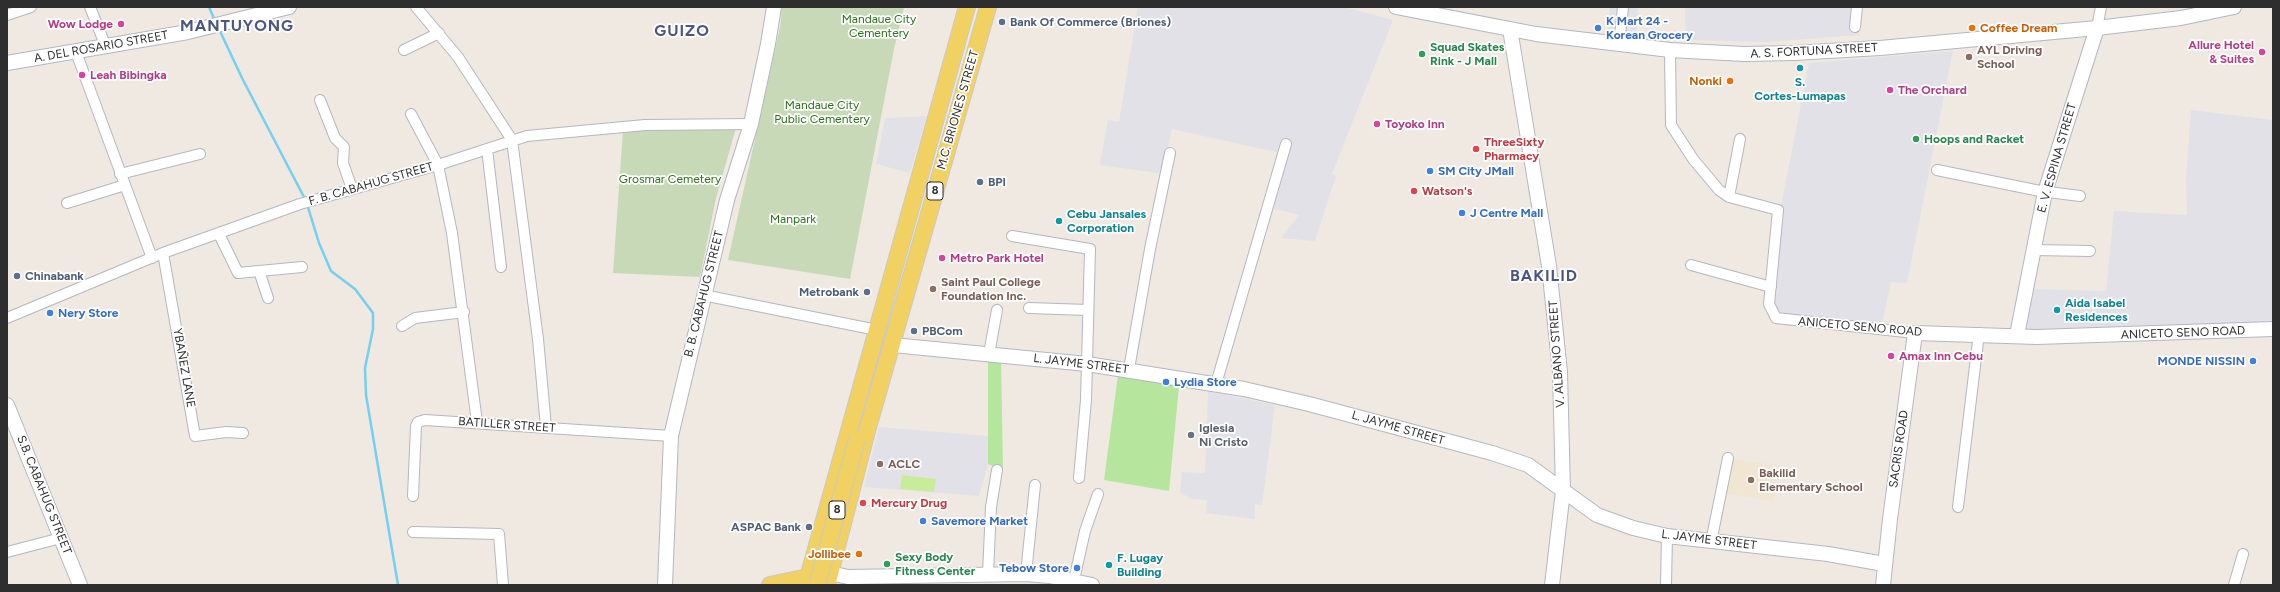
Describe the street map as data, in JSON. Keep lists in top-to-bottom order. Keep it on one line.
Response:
{"streets":{"main road":["M.C. BRIONES STREET","8"],"street":["A. DEL ROSARIO STREET","A. S. FORTUNA STREET","E. V. ESPINA STREET","F. B. CABAHUG STREET","B. B. CABAHUG STREET","ANICETO SENO ROAD","V. ALBANO STREET","L. JAYME STREET","YBAÑEZ LANE","BATILLER STREET","SACRIS ROAD","S.B. CABAHUG STREET"]},"crossings":[["A. S. FORTUNA STREET","E. V. ESPINA STREET"],["A. S. FORTUNA STREET","ANICETO SENO ROAD"],["A. S. FORTUNA STREET","V. ALBANO STREET"],["M.C. BRIONES STREET","8"],["M.C. BRIONES STREET","L. JAYME STREET"],["E. V. ESPINA STREET","ANICETO SENO ROAD"],["F. B. CABAHUG STREET","B. B. CABAHUG STREET"],["F. B. CABAHUG STREET","YBAÑEZ LANE"],["B. B. CABAHUG STREET","BATILLER STREET"],["ANICETO SENO ROAD","SACRIS ROAD"],["V. ALBANO STREET","L. JAYME STREET"],["L. JAYME STREET","SACRIS ROAD"]],"districts":["MANTUYONG","GUIZO","BAKILID"],"parks":["Mandaue City Cementery","Mandaue City Public Cementery","Grosmar Cemetery","Manpark"],"places":["Bank Of Commerce (Briones)","Wow Lodge","K Mart 24 - Korean Grocery","Coffee Dream","Allure Hotel & Suites","Squad Skates Rink - J Mall","AYL Driving School","S. Cortes-Lumapas","Leah Bibingka","Nonki","The Orchard","Toyoko Inn","Hoops and Racket","ThreeSixty Pharmacy","SM City JMall","BPI","Watson's","J Centre Mall","Cebu Jansales Corporation","Metro Park Hotel","Chinabank","Saint Paul College Foundation Inc.","Metrobank","Aida Isabel Residences","Nery Store","PBCom","Amax Inn Cebu","MONDE NISSIN","Lydia Store","Iglesia Ni Cristo","ACLC","Bakilid Elementary School","Mercury Drug","Savemore Market","ASPAC Bank","Jollibee","Sexy Body Fitness Center","F. Lugay Building","Tebow Store"]}
